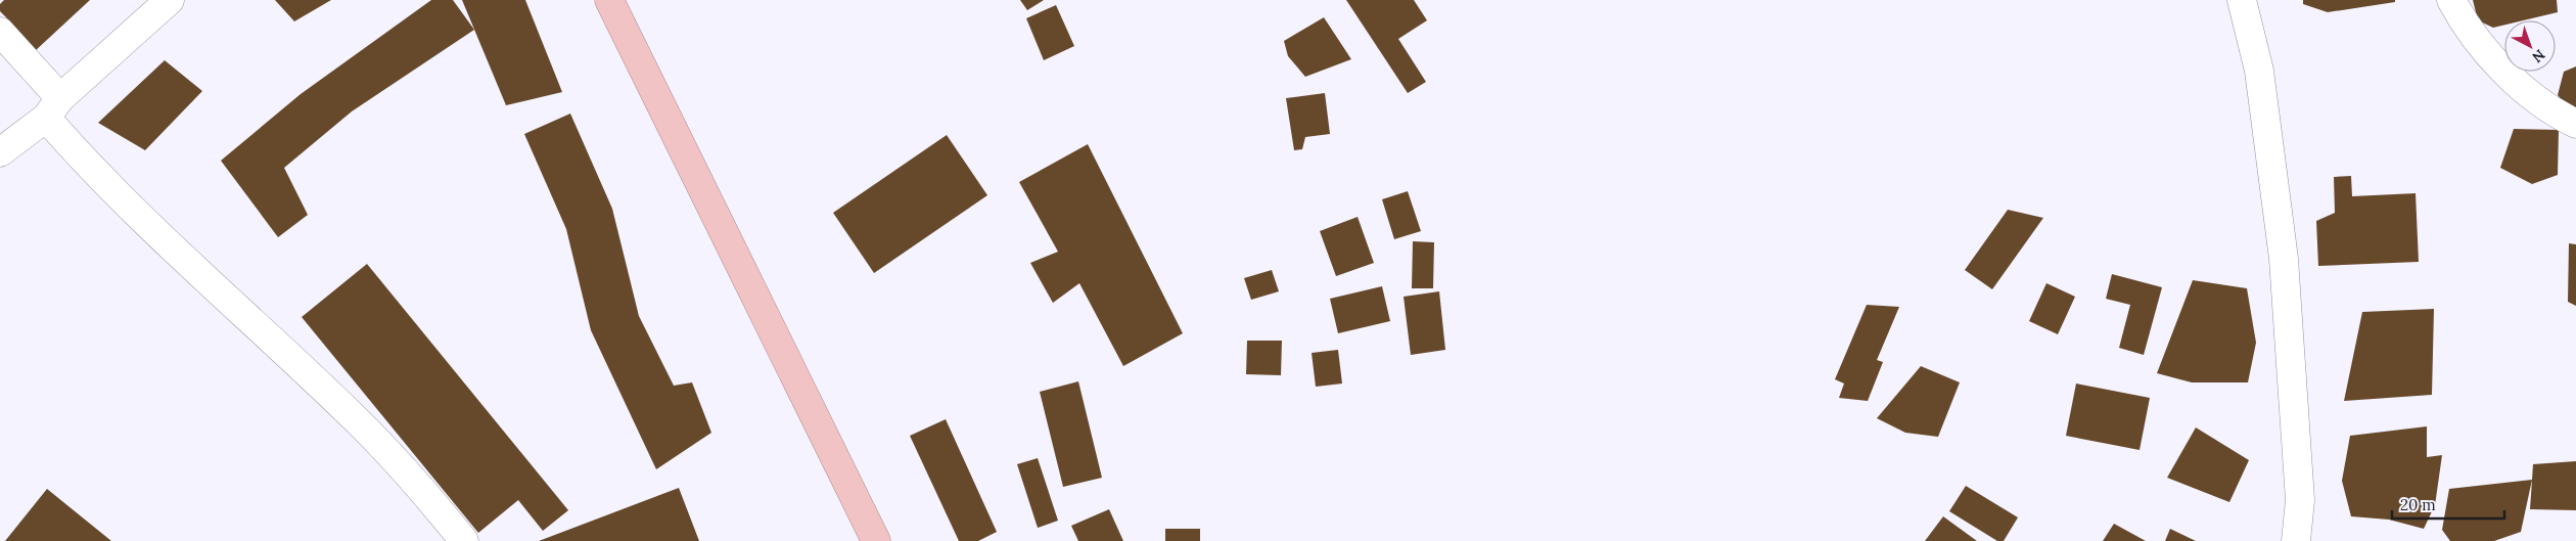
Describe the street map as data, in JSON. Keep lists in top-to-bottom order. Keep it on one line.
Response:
{"scale_bar":"20 m","north":"bottom right"}
